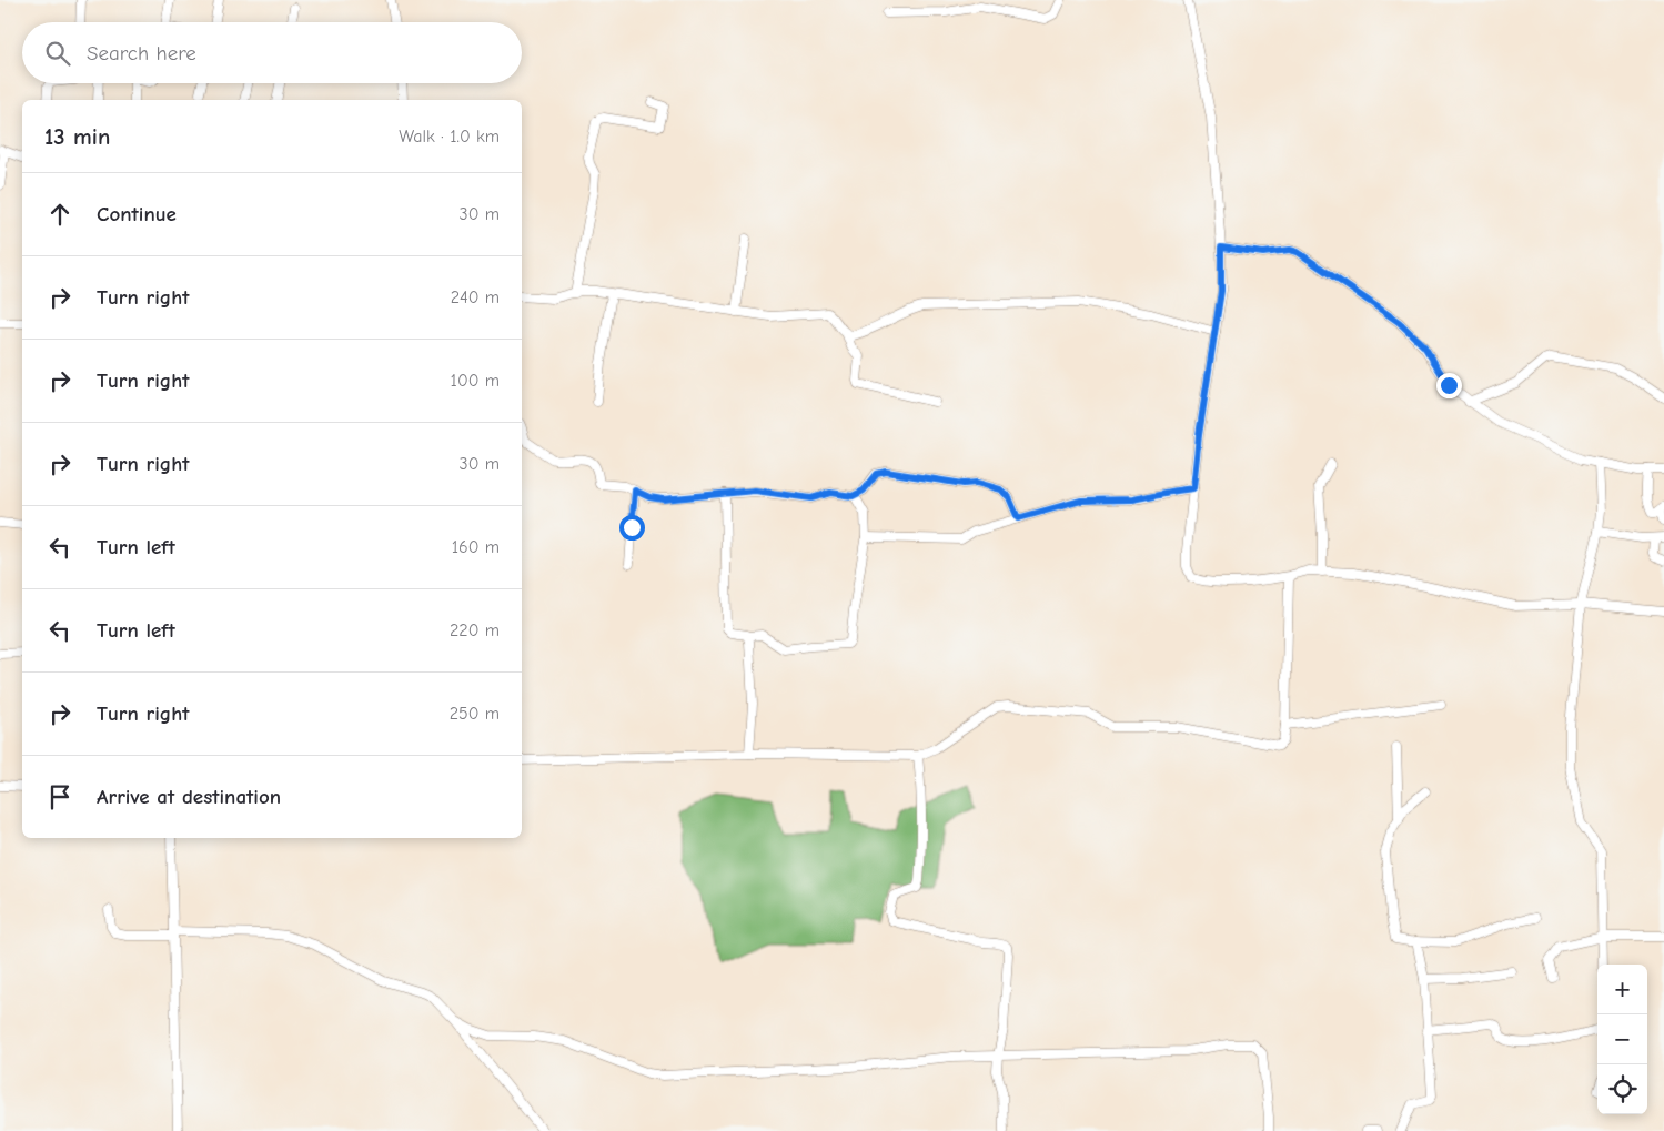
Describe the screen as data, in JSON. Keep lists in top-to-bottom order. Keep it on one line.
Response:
{"page":{"search":"Search here","heading":["13 min","Walk · 1.0 km"],"list":[["Continue","30 m"],["Turn right","240 m"],["Turn right","100 m"],["Turn right","30 m"],["Turn left","160 m"],["Turn left","220 m"],["Turn right","250 m"],"Arrive at destination"],"map_buttons":["+","−"]}}
